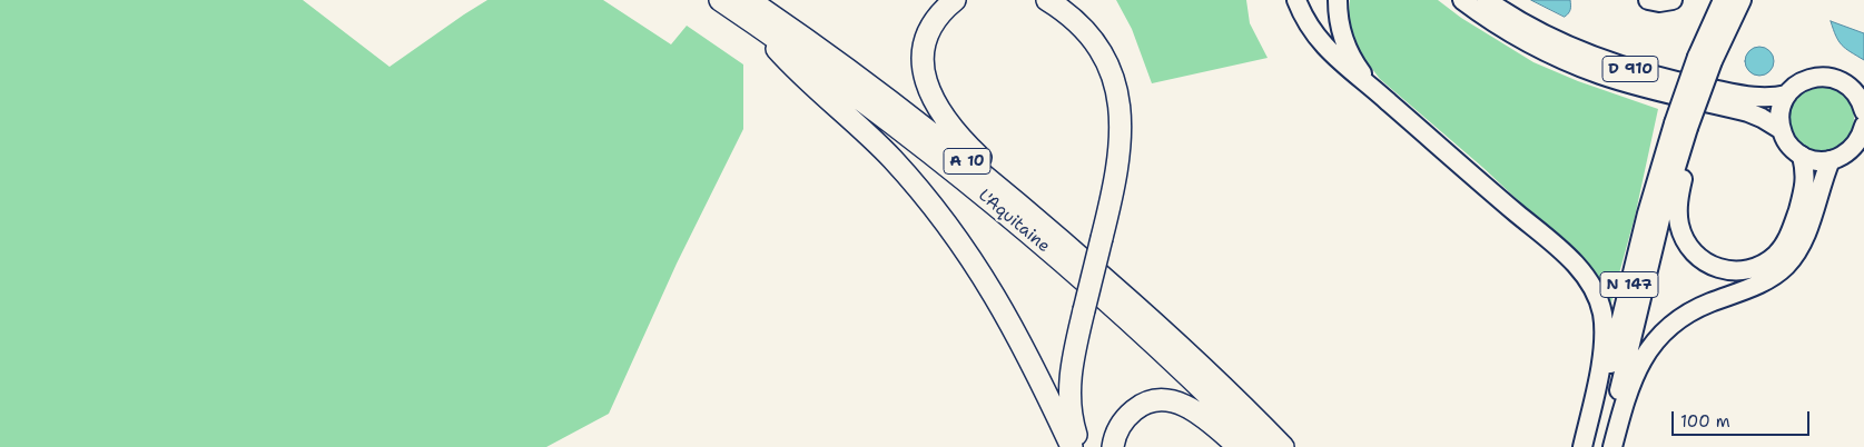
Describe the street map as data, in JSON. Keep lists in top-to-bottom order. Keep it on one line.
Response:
{"streets":{"highway":["A 10","L'Aquitaine"],"main road":["D 910","N 147"]},"scale_bar":"100 m"}
